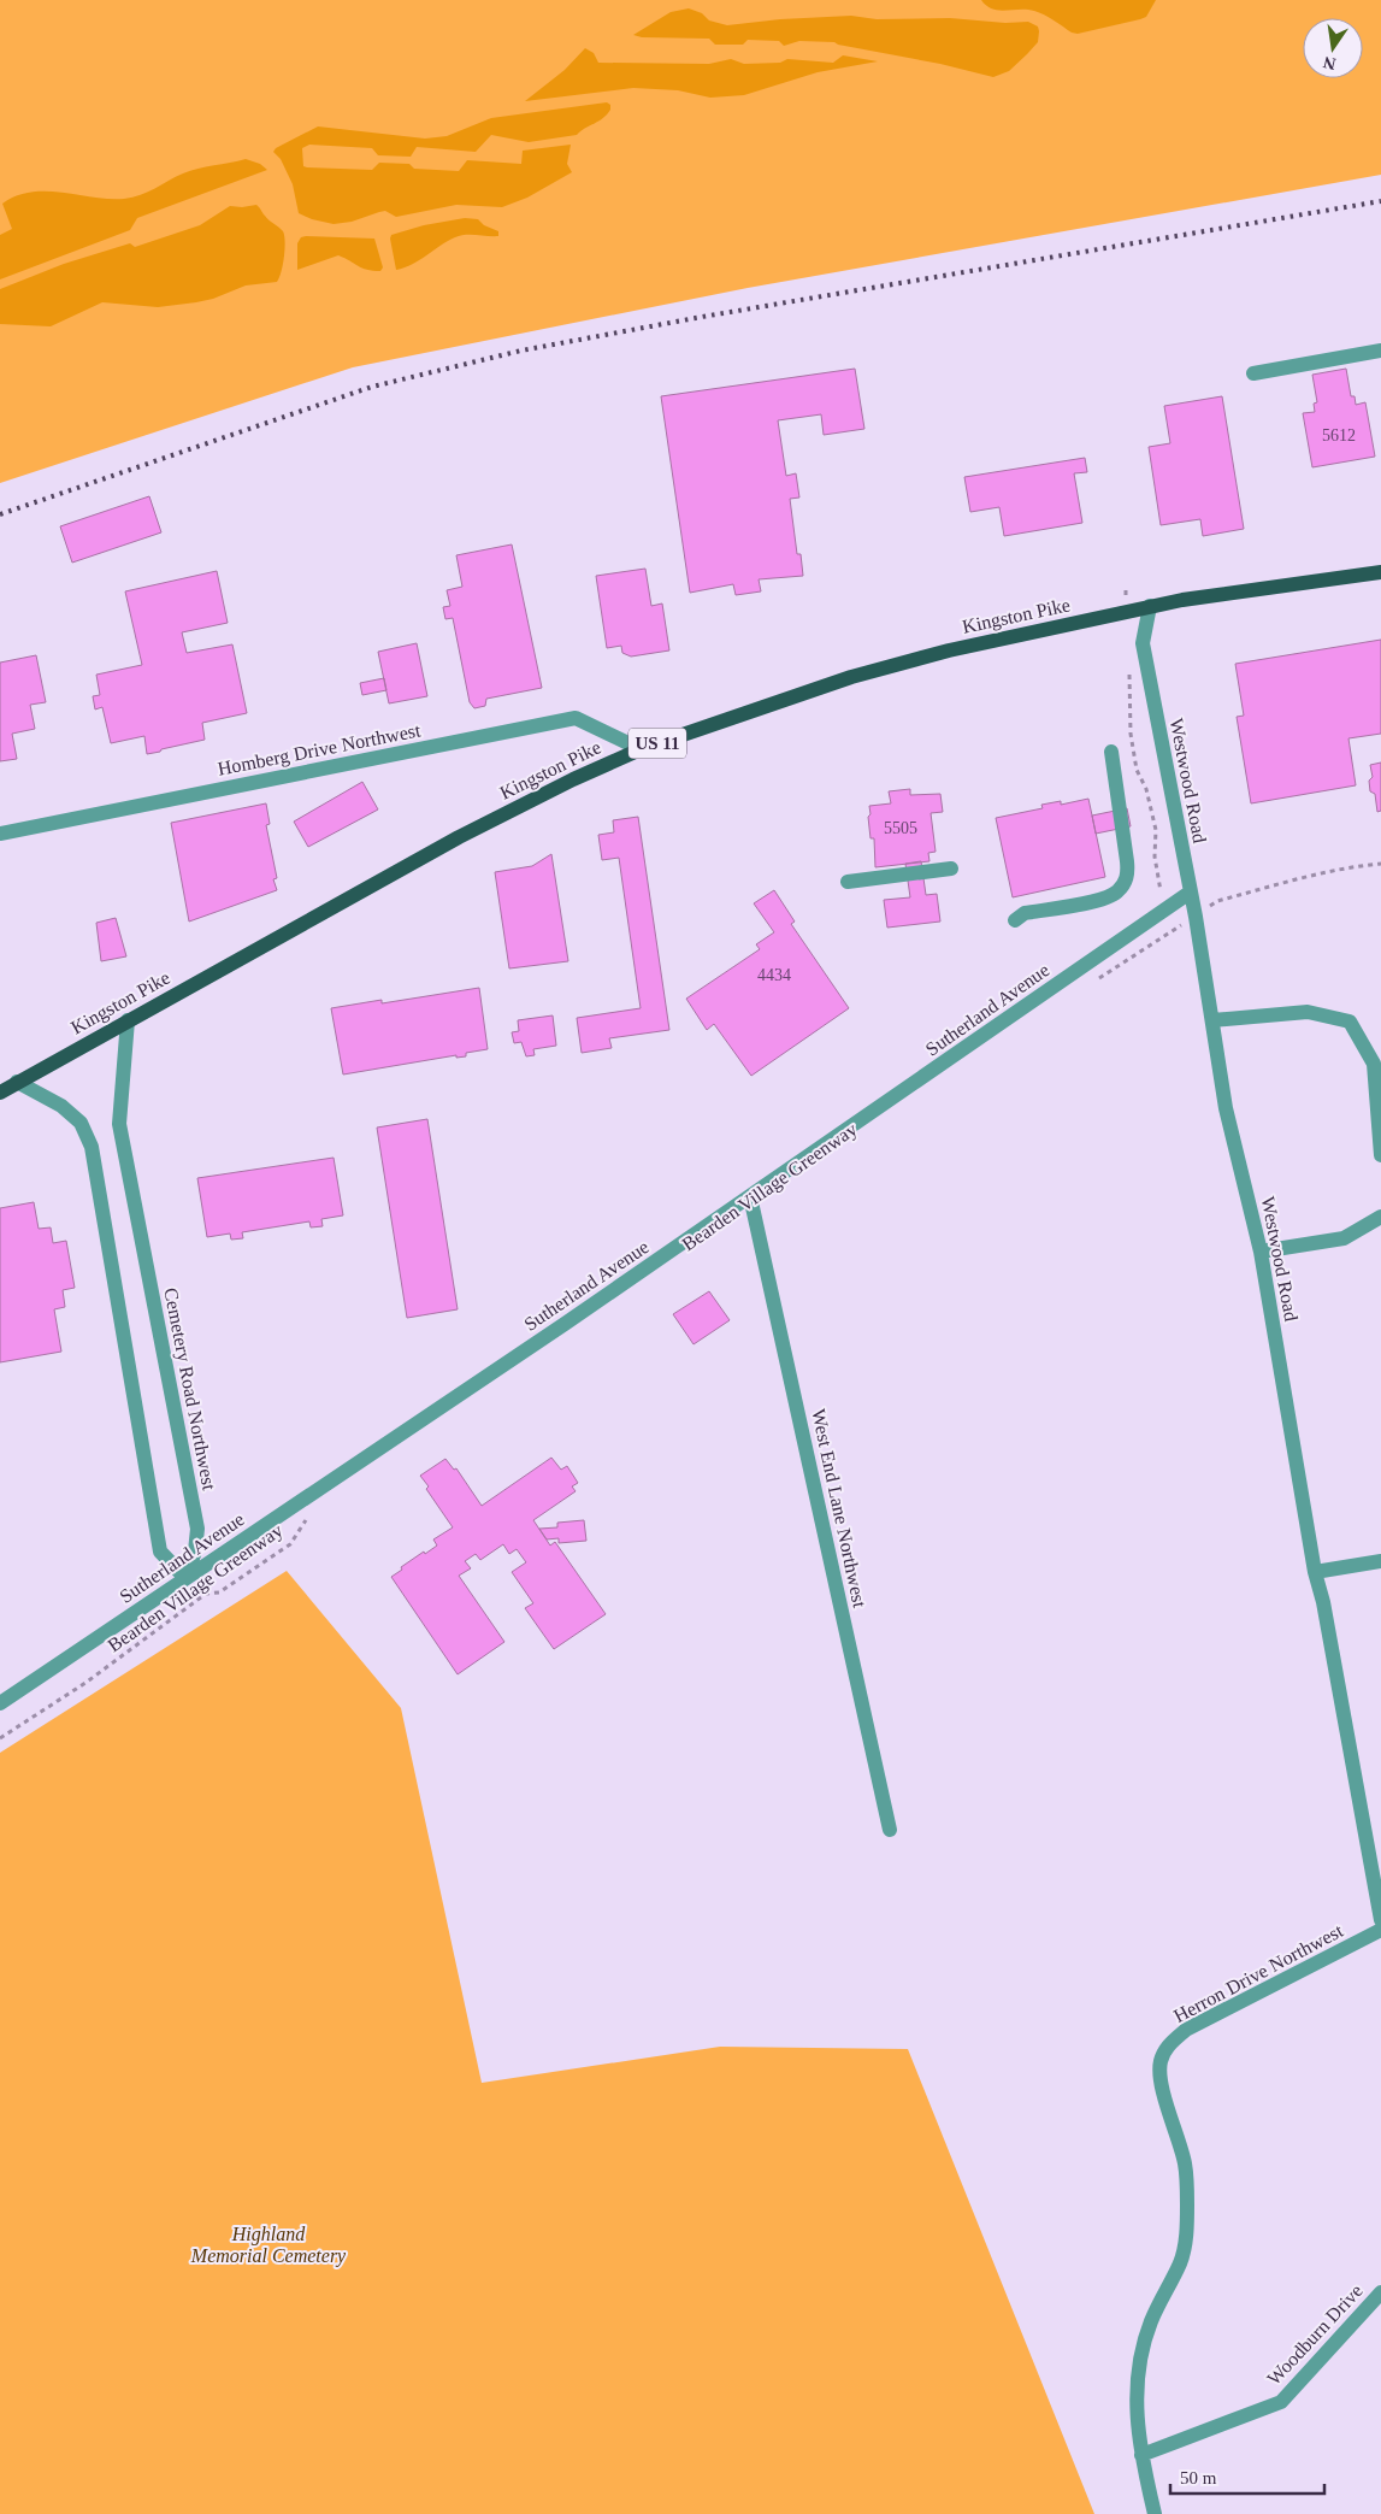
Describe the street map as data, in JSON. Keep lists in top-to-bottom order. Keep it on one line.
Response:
{"streets":{"main road":["Kingston Pike","US 11"],"street":["Homberg Drive Northwest","Westwood Road","Sutherland Avenue","Cemetery Road Northwest","West End Lane Northwest","Herron Drive Northwest","Woodburn Drive"],"path":["Bearden Village Greenway"]},"crossings":[["Kingston Pike","Homberg Drive Northwest"],["Kingston Pike","Westwood Road"],["Kingston Pike","Cemetery Road Northwest"],["Westwood Road","Sutherland Avenue"],["Sutherland Avenue","Cemetery Road Northwest"],["Sutherland Avenue","West End Lane Northwest"],["Herron Drive Northwest","Woodburn Drive"]],"parks":["Highland Memorial Cemetery"],"house_numbers":["5612","5505","4434"],"scale_bar":"50 m","north":"bottom"}
